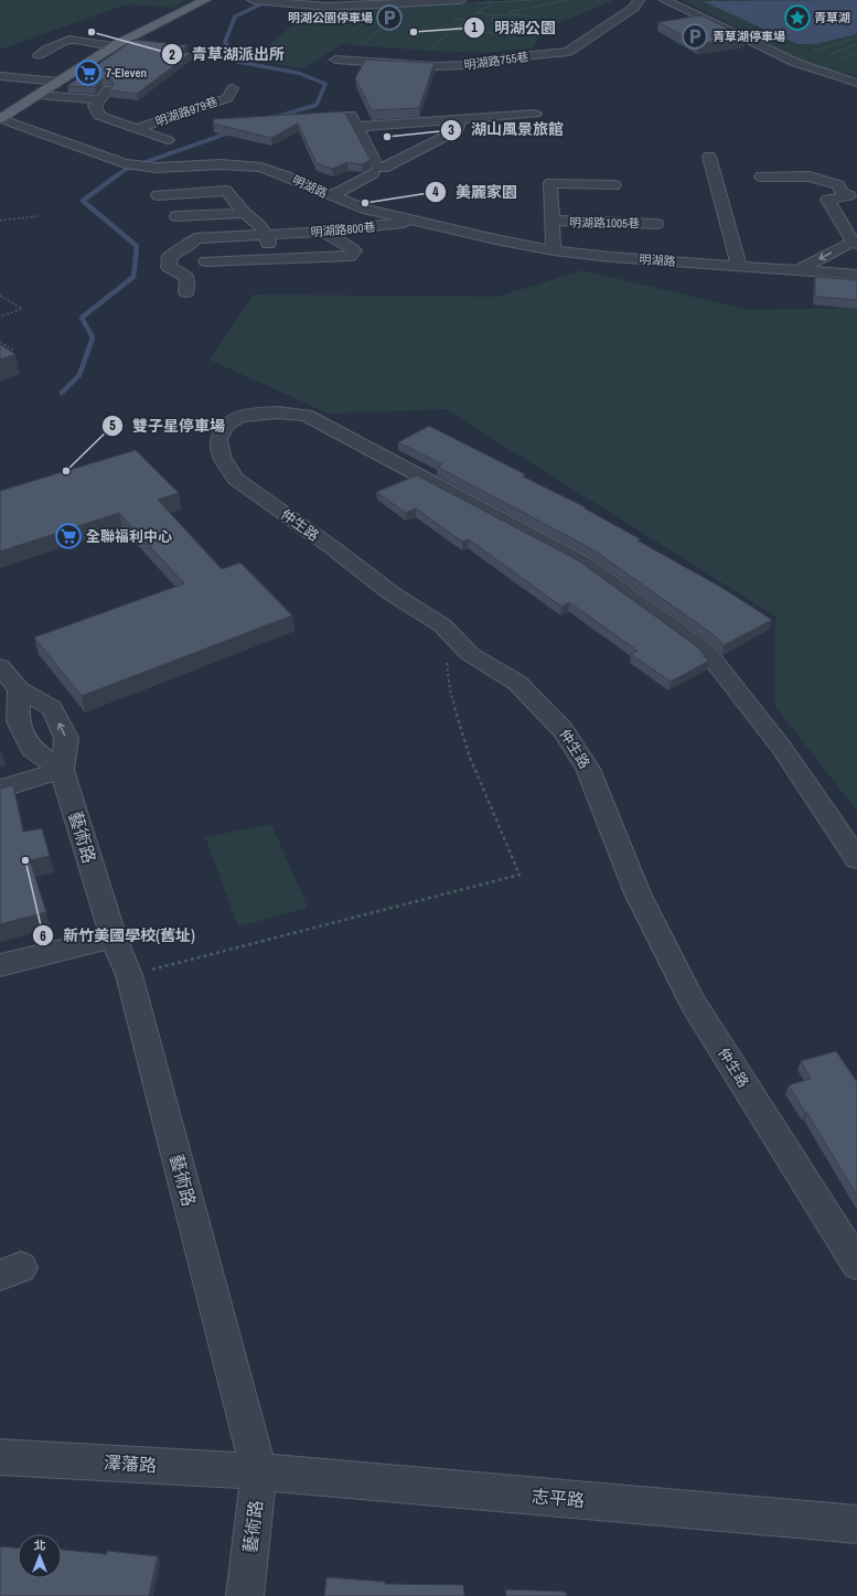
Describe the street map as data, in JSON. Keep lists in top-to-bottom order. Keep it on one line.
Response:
{"streets":{"main road":["明湖路"],"street":["明湖路755巷","明湖路979巷","明湖路1005巷","明湖路800巷","仲生路","藝術路","澤藩路","志平路"]},"crossings":[["明湖路979巷","明湖路"],["明湖路","明湖路1005巷"],["明湖路","明湖路800巷"],["藝術路","澤藩路"],["藝術路","志平路"],["澤藩路","志平路"]],"places":{"parking":["明湖公園停車場","青草湖停車場"],"place":["青草湖"],"other":["青草湖派出所","明湖公園","湖山風景旅館","美麗家園","雙子星停車場","新竹美國學校(舊址)"],"supermarket":["7-Eleven","全聯福利中心"]},"north":"top"}
